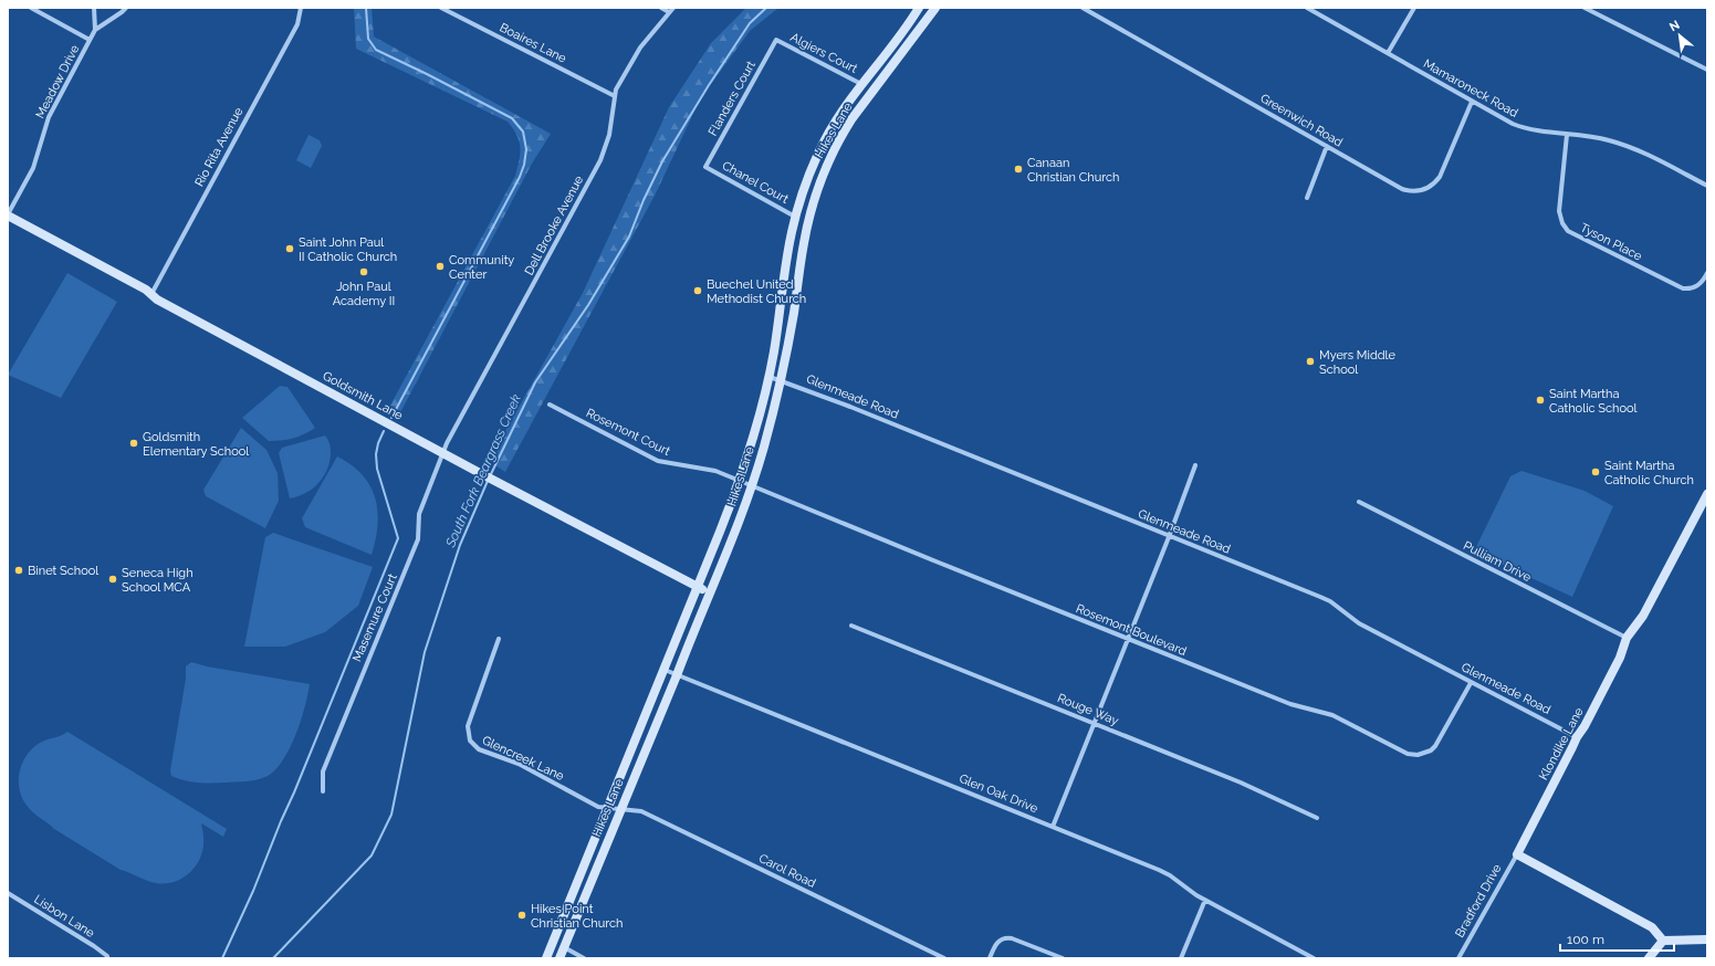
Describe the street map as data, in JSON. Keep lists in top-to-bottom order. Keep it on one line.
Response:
{"streets":{"main road":["Hikes Lane","Goldsmith Lane","Klondike Lane"],"street":["Boaires Lane","Algiers Court","Meadow Drive","Mamaroneck Road","Flanders Court","Greenwich Road","Rio Rita Avenue","Chanel Court","Dell Brooke Avenue","Tyson Place","Glenmeade Road","Rosemont Court","Pulliam Drive","Masemure Court","Rosemont Boulevard","Rouge Way","Glencreek Lane","Glen Oak Drive","Carol Road","Bradford Drive","Lisbon Lane"]},"crossings":[["Boaires Lane","Dell Brooke Avenue"],["Algiers Court","Flanders Court"],["Algiers Court","Hikes Lane"],["Meadow Drive","Goldsmith Lane"],["Mamaroneck Road","Greenwich Road"],["Mamaroneck Road","Tyson Place"],["Flanders Court","Chanel Court"],["Hikes Lane","Chanel Court"],["Hikes Lane","Goldsmith Lane"],["Hikes Lane","Glenmeade Road"],["Hikes Lane","Rosemont Court"],["Hikes Lane","Rosemont Boulevard"],["Hikes Lane","Glencreek Lane"],["Hikes Lane","Glen Oak Drive"],["Hikes Lane","Carol Road"],["Rio Rita Avenue","Goldsmith Lane"],["Dell Brooke Avenue","Goldsmith Lane"],["Dell Brooke Avenue","Masemure Court"],["Goldsmith Lane","Masemure Court"],["Glenmeade Road","Rosemont Boulevard"],["Glenmeade Road","Klondike Lane"],["Rosemont Court","Rosemont Boulevard"],["Pulliam Drive","Klondike Lane"],["Klondike Lane","Bradford Drive"],["Glencreek Lane","Carol Road"]],"water":["South Fork Beargrass Creek"],"places":["Canaan Christian Church","Saint John Paul II Catholic Church","Community Center","John Paul Academy II","Buechel United Methodist Church","Myers Middle School","Saint Martha Catholic School","Goldsmith Elementary School","Saint Martha Catholic Church","Binet School","Seneca High School MCA","Hikes Point Christian Church"],"scale_bar":"100 m","north":"top left"}
